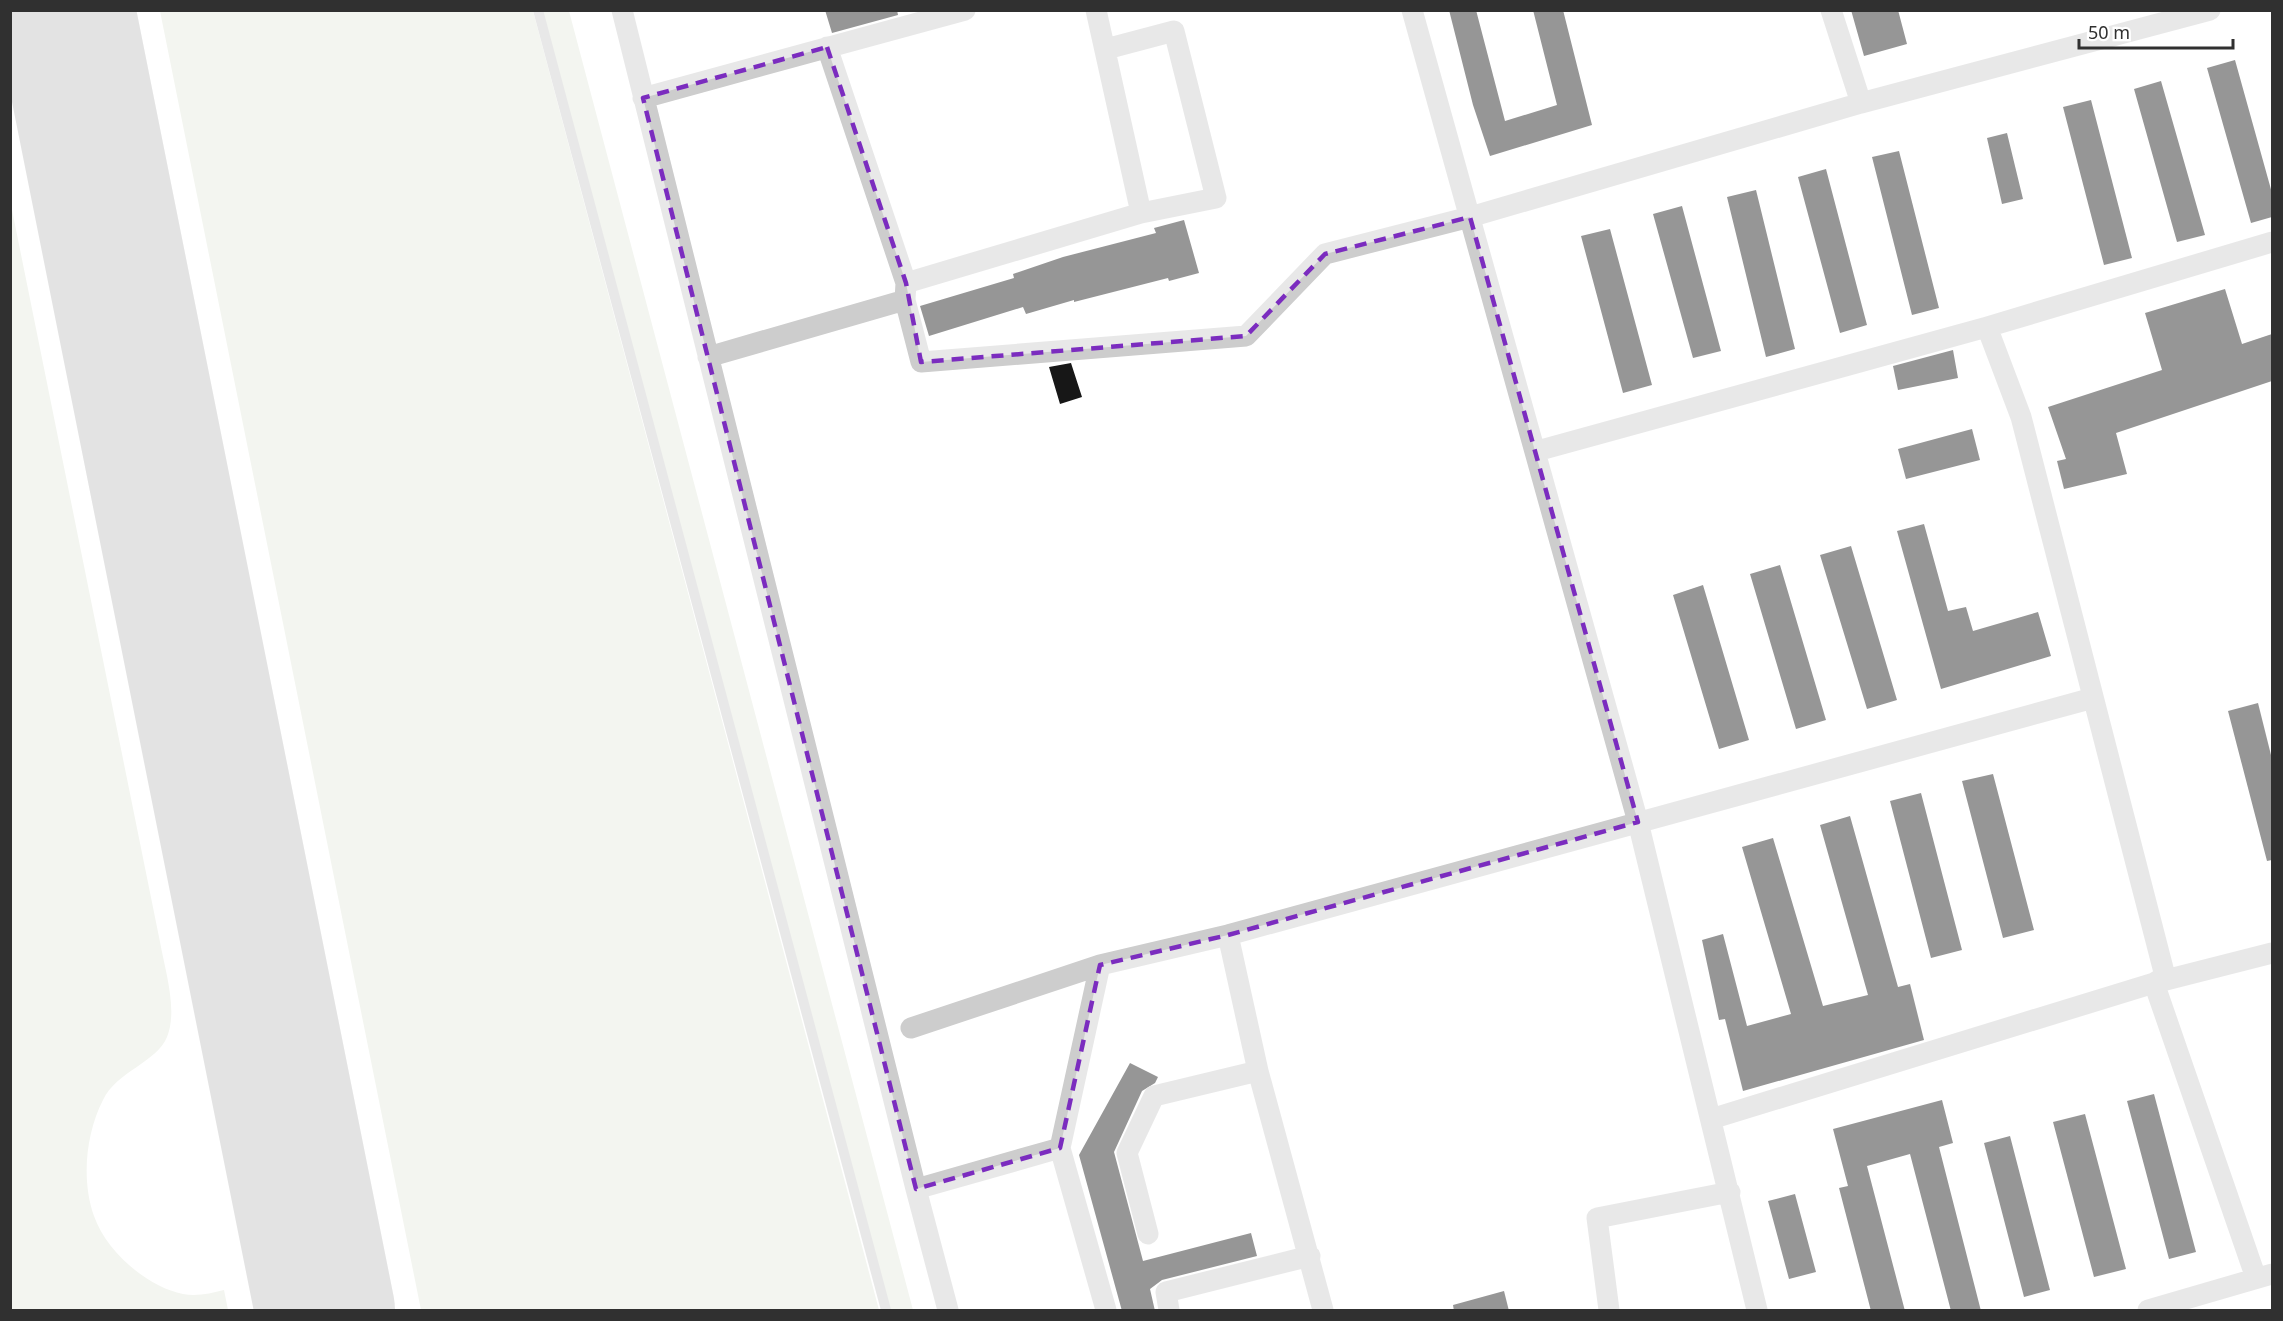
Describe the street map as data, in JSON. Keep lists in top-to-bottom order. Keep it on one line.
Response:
{"scale_bar":"50 m"}
